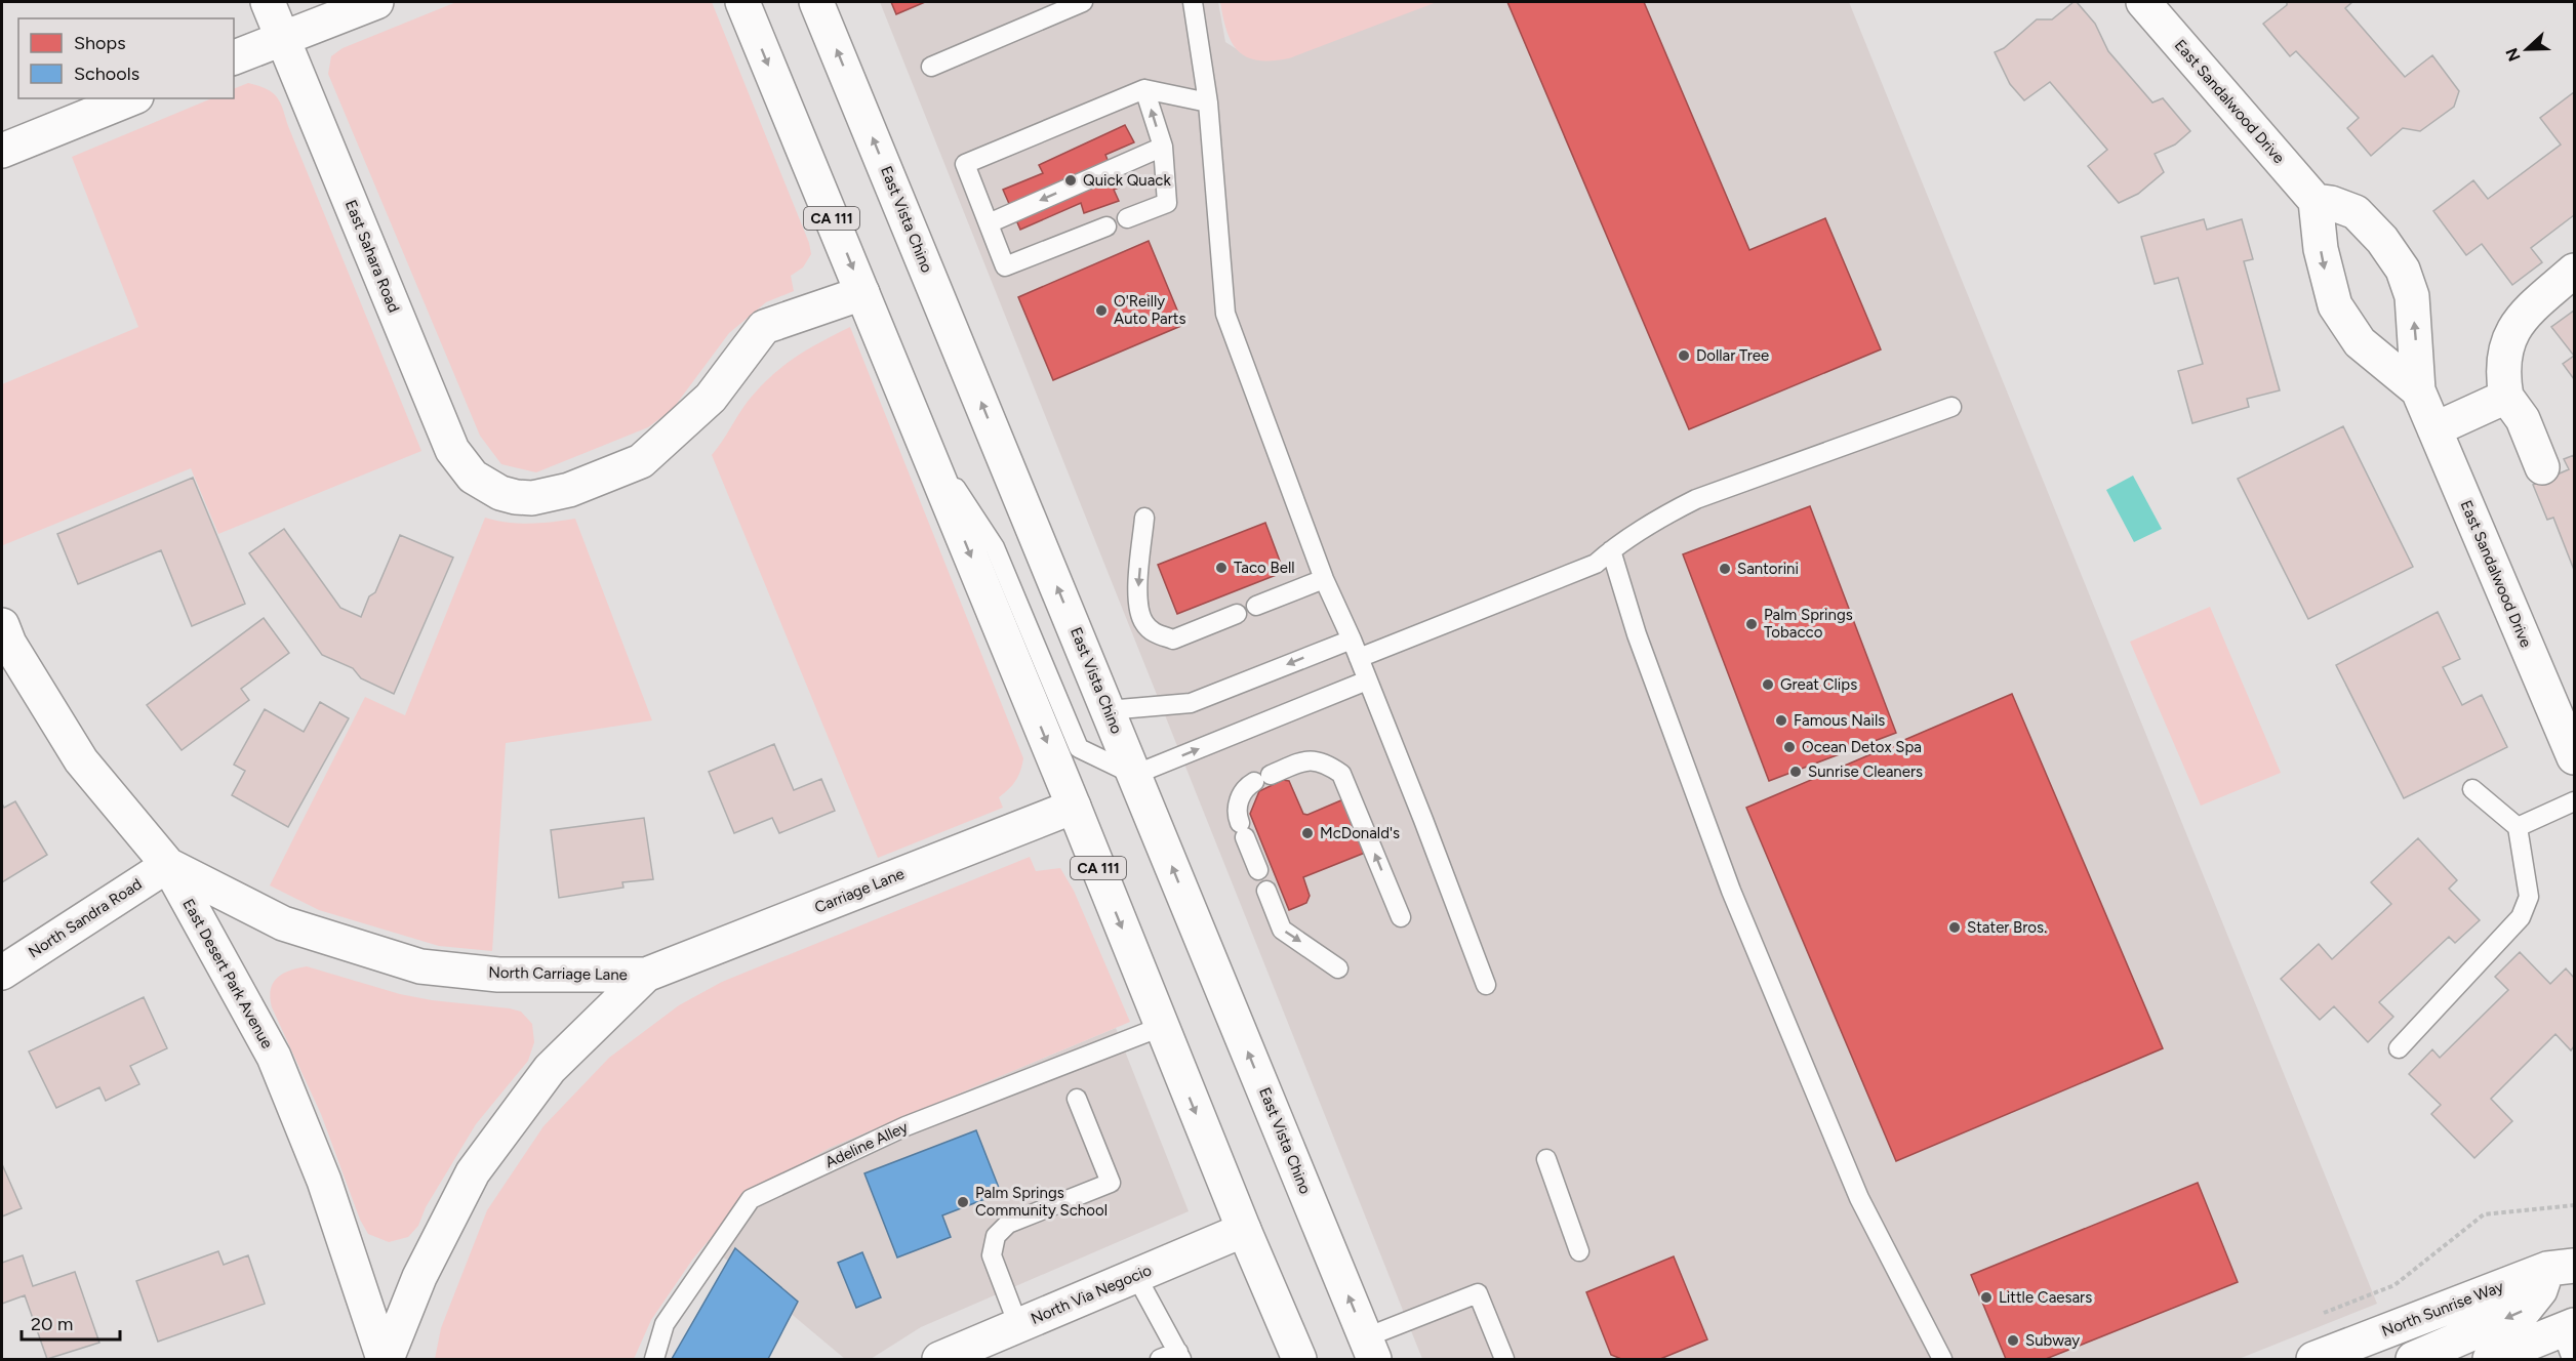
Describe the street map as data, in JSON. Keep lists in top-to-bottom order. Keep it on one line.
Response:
{"streets":{"street":["East Sandalwood Drive","CA 111","East Vista Chino","East Sahara Road","Carriage Lane","North Sandra Road","East Desert Park Avenue","North Carriage Lane","North Via Negocio","North Sunrise Way"],"lane":["Adeline Alley"]},"crossings":[["CA 111","East Sahara Road"],["CA 111","Carriage Lane"],["CA 111","Adeline Alley"],["CA 111","North Via Negocio"],["Carriage Lane","North Carriage Lane"],["North Sandra Road","East Desert Park Avenue"],["North Sandra Road","North Carriage Lane"],["East Desert Park Avenue","North Carriage Lane"]],"places":["Quick Quack","O'Reilly Auto Parts","Dollar Tree","Taco Bell","Santorini","Palm Springs Tobacco","Great Clips","Famous Nails","Ocean Detox Spa","Sunrise Cleaners","McDonald's","Stater Bros.","Palm Springs Community School","Little Caesars","Subway"],"legend":["Shops","Schools"],"scale_bar":"20 m","north":"left"}
